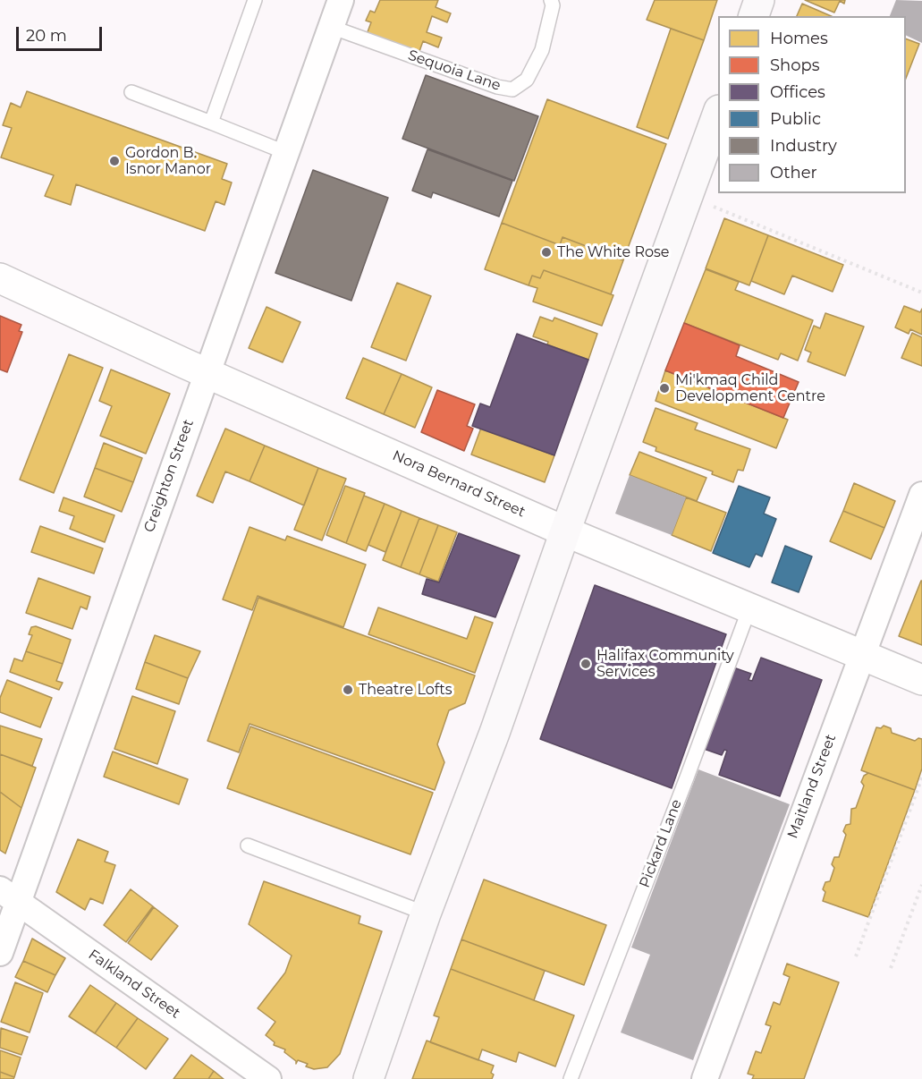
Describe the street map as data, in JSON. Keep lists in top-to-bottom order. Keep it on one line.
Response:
{"streets":{"street":["Creighton Street","Nora Bernard Street","Maitland Street","Falkland Street"],"lane":["Sequoia Lane","Pickard Lane"]},"crossings":[["Sequoia Lane","Creighton Street"],["Creighton Street","Nora Bernard Street"],["Creighton Street","Falkland Street"],["Nora Bernard Street","Maitland Street"],["Nora Bernard Street","Pickard Lane"]],"places":["Gordon B. Isnor Manor","The White Rose","Mi'kmaq Child Development Centre","Halifax Community Services","Theatre Lofts"],"legend":["Homes","Shops","Offices","Public","Industry","Other"],"scale_bar":"20 m"}
